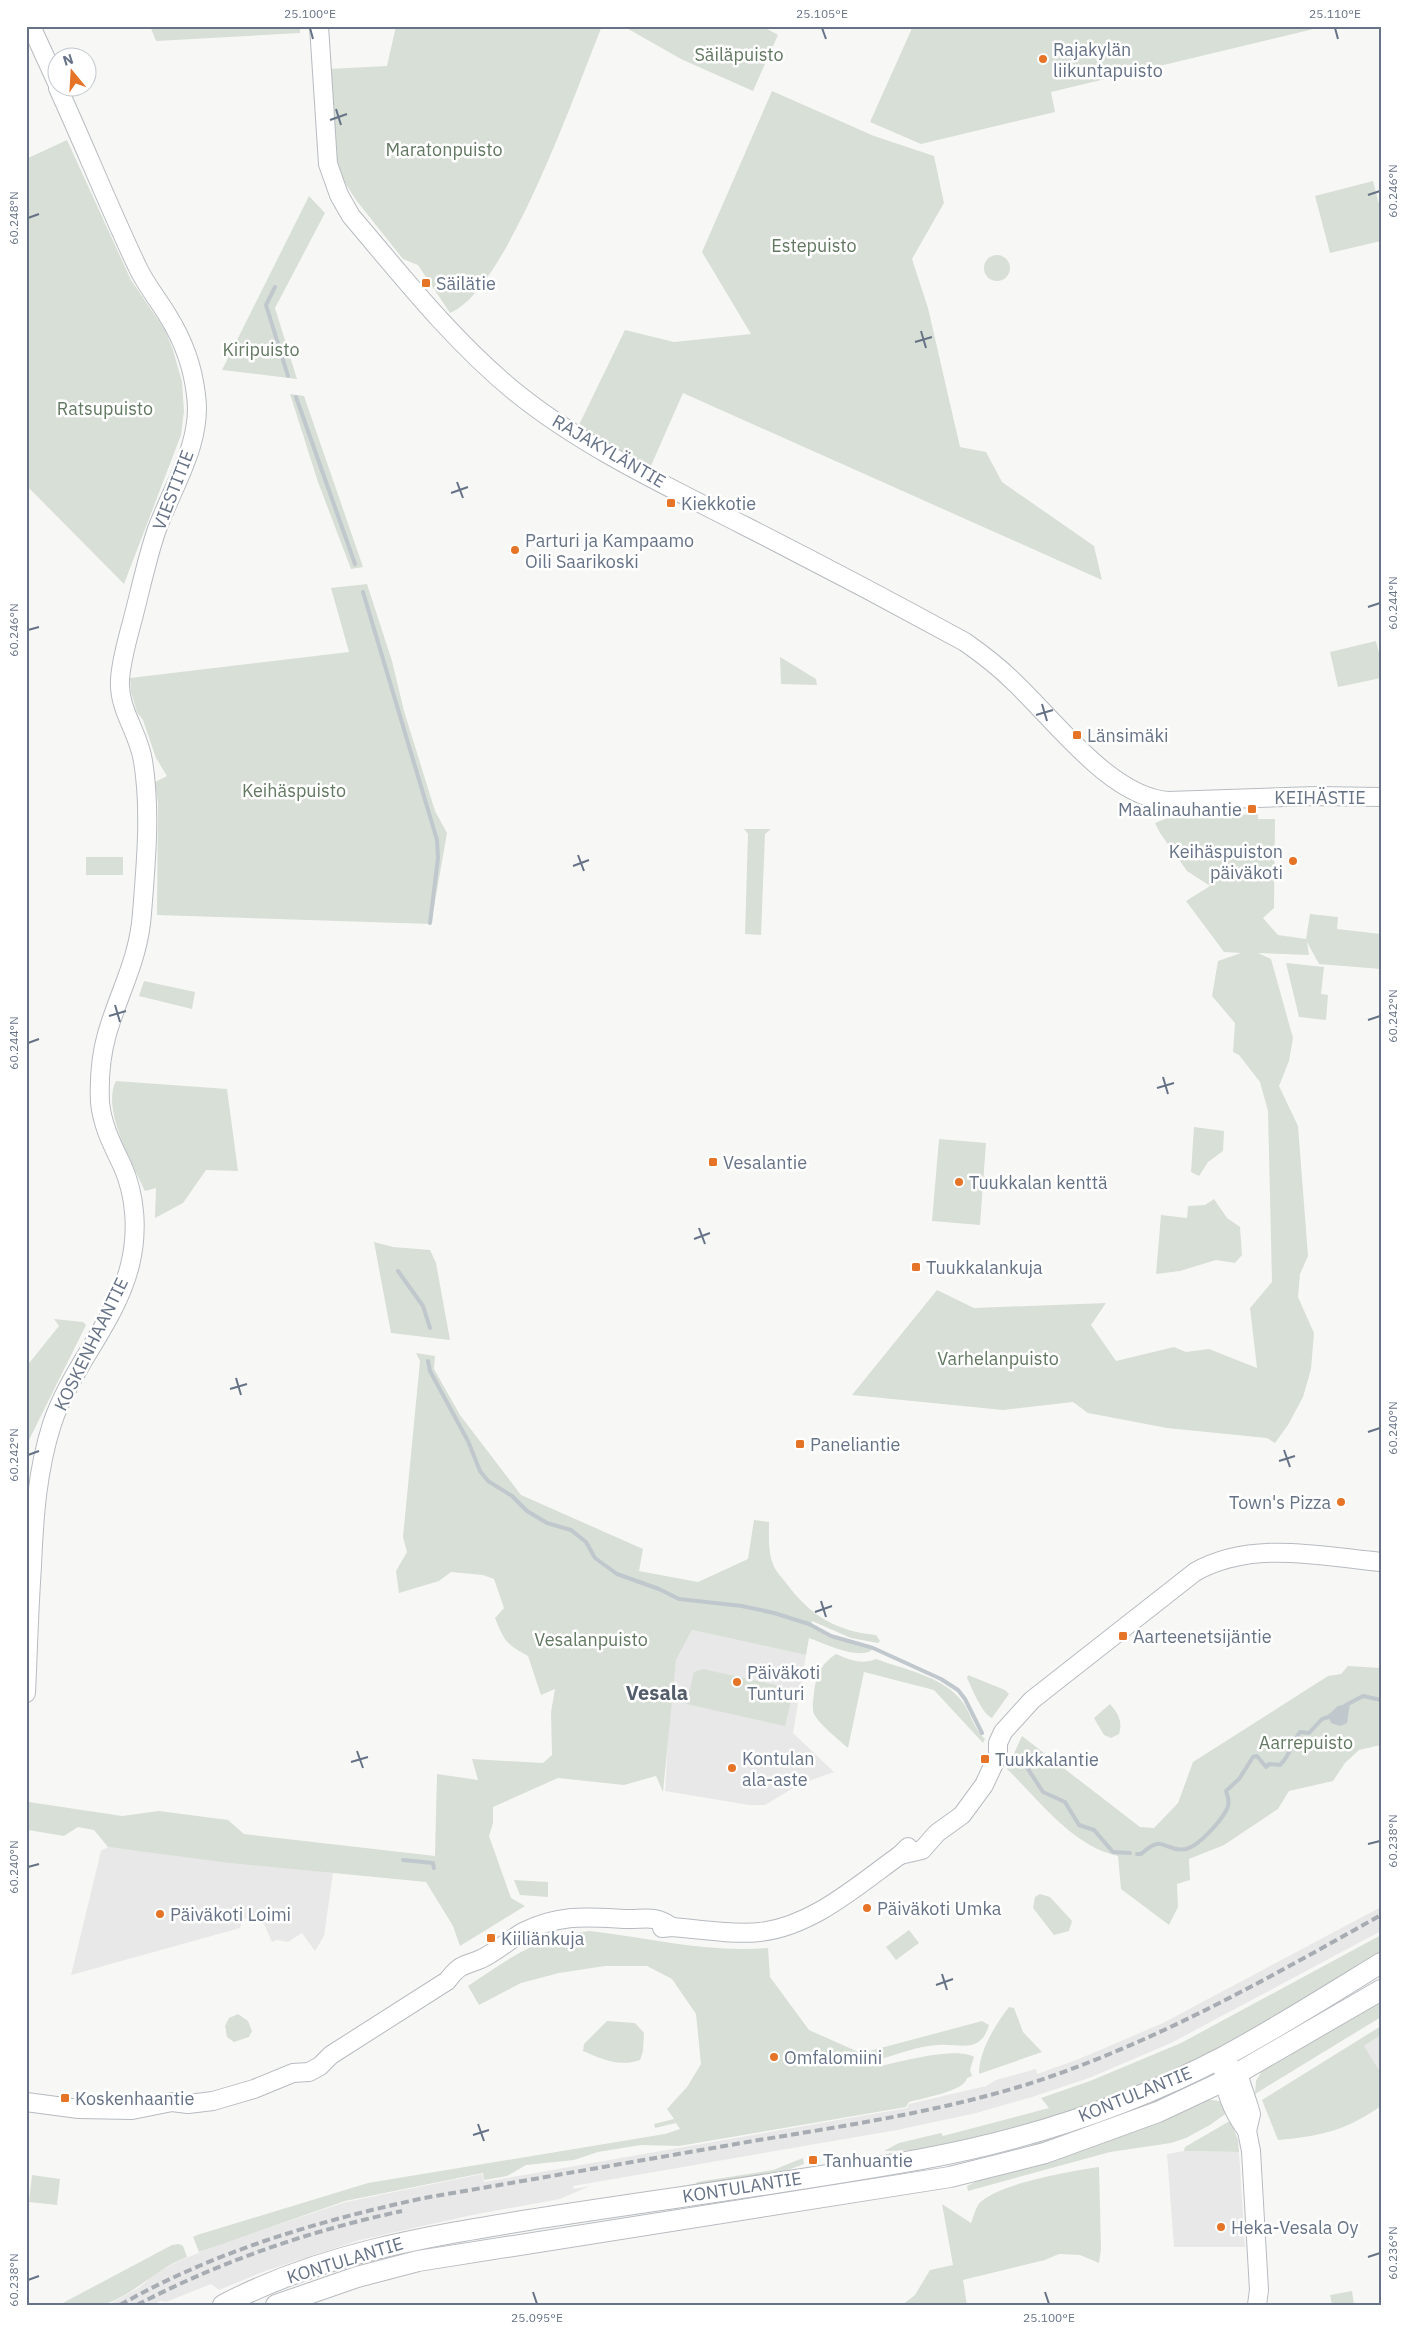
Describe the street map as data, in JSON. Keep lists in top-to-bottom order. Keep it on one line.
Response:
{"streets":{"main road":["KONTULANTIE"],"street":["RAJAKYLÄNTIE","VIESTITIE","KEIHÄSTIE","KOSKENHAANTIE"]},"crossings":[["RAJAKYLÄNTIE","KEIHÄSTIE"],["VIESTITIE","KOSKENHAANTIE"]],"districts":["Vesala"],"parks":["Säiläpuisto","Maratonpuisto","Estepuisto","Kiripuisto","Ratsupuisto","Keihäspuisto","Varhelanpuisto","Vesalanpuisto","Aarrepuisto"],"places":{"other":["Rajakylän liikuntapuisto","Parturi ja Kampaamo Oili Saarikoski","Keihäspuiston päiväkoti","Tuukkalan kenttä","Town's Pizza","Päiväkoti Tunturi","Kontulan ala-aste","Päiväkoti Umka","Päiväkoti Loimi","Omfalomiini","Heka-Vesala Oy"],"transit":["Säilätie","Kiekkotie","Länsimäki","Maalinauhantie","Vesalantie","Tuukkalankuja","Paneliantie","Aarteenetsijäntie","Tuukkalantie","Kiiliänkuja","Koskenhaantie","Tanhuantie"]},"north":"top","coordinates":["25.100°E","25.105°E","25.110°E","60.246°N","60.248°N","60.244°N","60.242°N","60.240°N","60.238°N","60.236°N","25.095°E"]}
